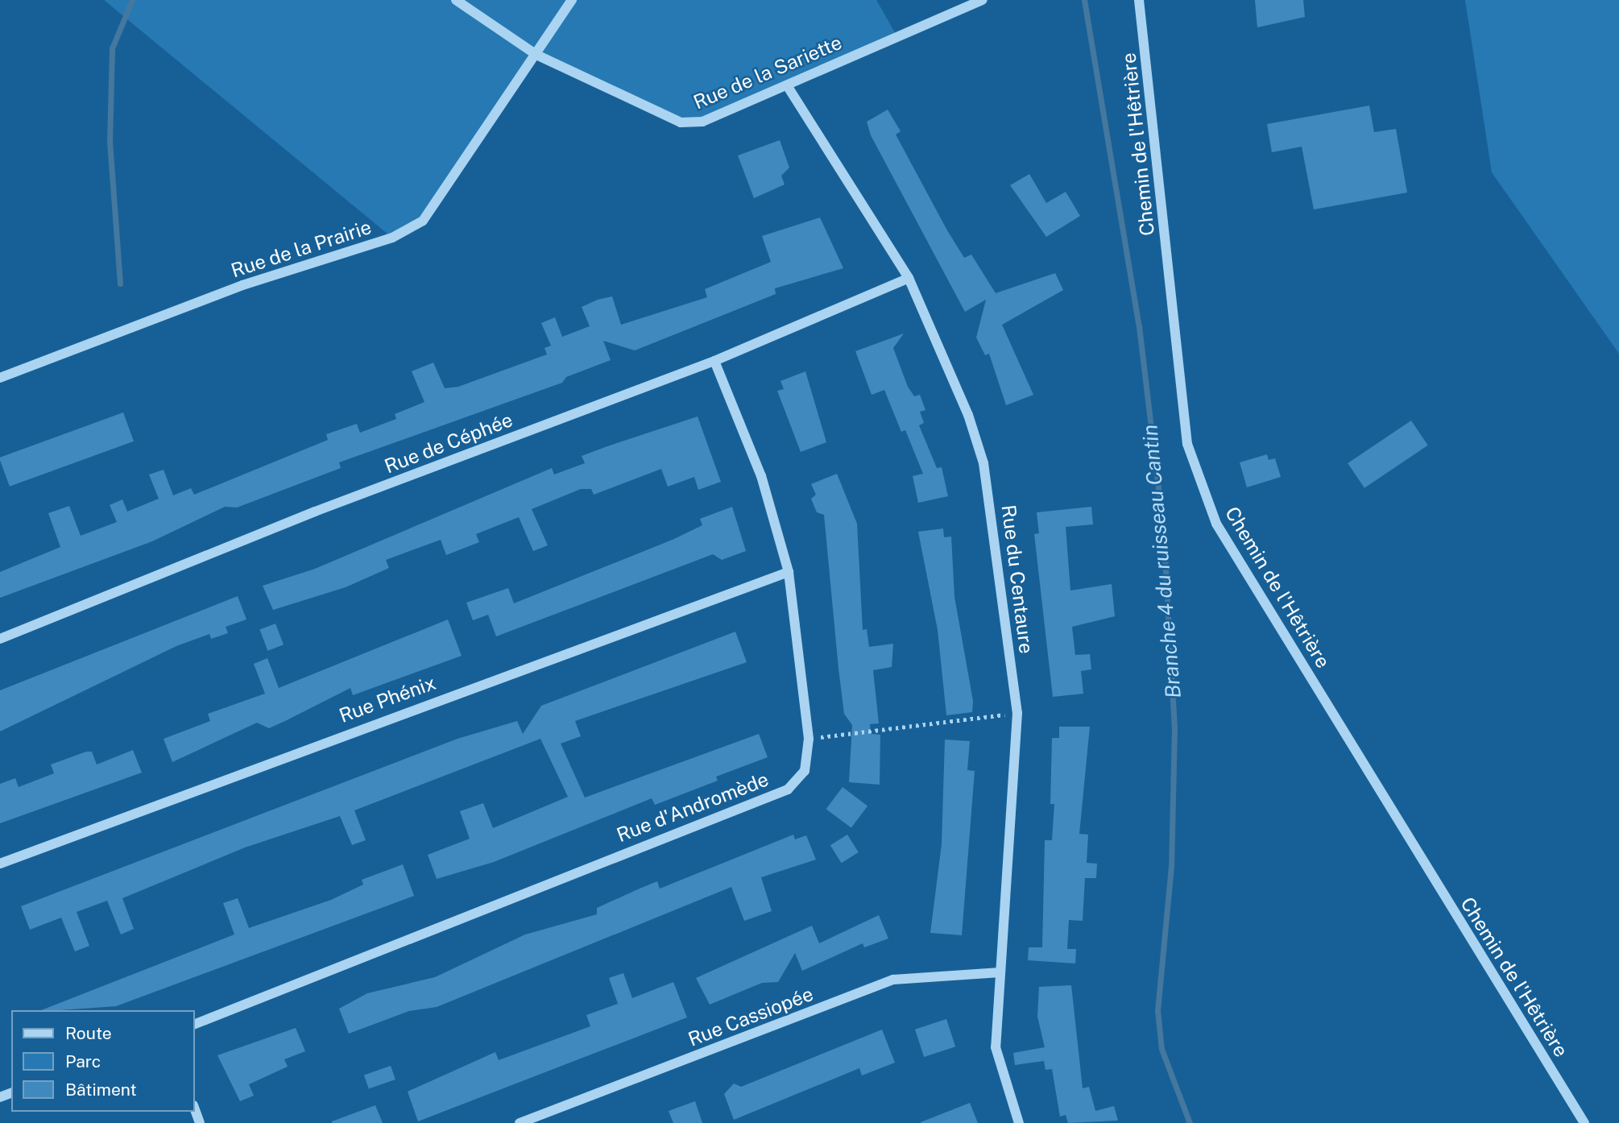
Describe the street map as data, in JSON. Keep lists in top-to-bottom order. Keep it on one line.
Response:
{"streets":{"street":["Rue de la Sariette","Chemin de l'Hêtrière","Rue de la Prairie","Rue de Céphée","Rue du Centaure","Rue Phénix","Rue d'Andromède","Rue Cassiopée"]},"crossings":[["Rue de la Sariette","Rue de la Prairie"],["Rue de la Sariette","Rue du Centaure"],["Rue de Céphée","Rue du Centaure"],["Rue de Céphée","Rue d'Andromède"],["Rue du Centaure","Rue Cassiopée"],["Rue Phénix","Rue d'Andromède"]],"water":["Branche 4 du ruisseau Cantin"],"legend":["Route","Parc","Bâtiment"]}
